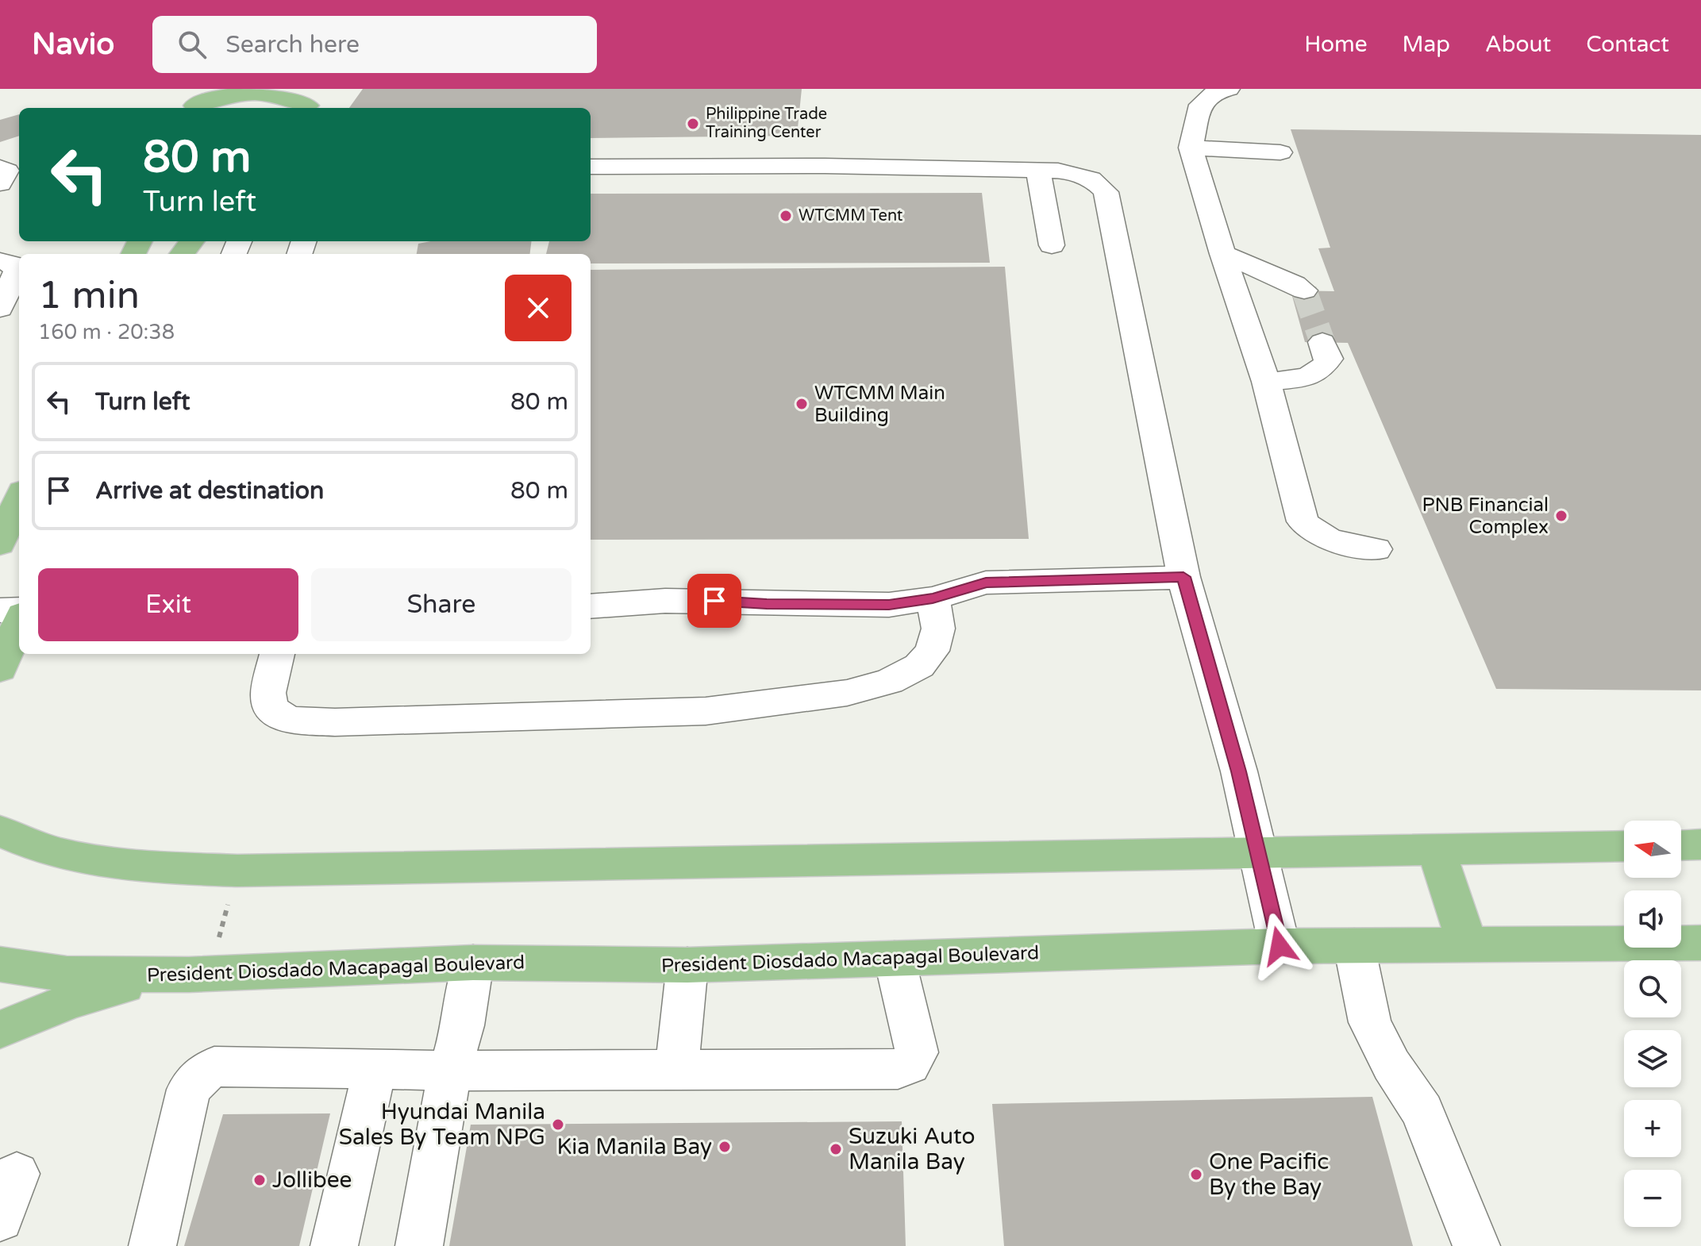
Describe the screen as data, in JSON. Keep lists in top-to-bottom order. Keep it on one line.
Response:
{"streets":{"main road":["President Diosdado Macapagal Boulevard"]},"places":["Philippine Trade Training Center","WTCMM Tent","WTCMM Main Building","PNB Financial Complex","Hyundai Manila Sales By Team NPG","Kia Manila Bay","Suzuki Auto Manila Bay","One Pacific By the Bay","Jollibee"],"north":"left","page":{"header":"Navio","search":"Search here","nav":["Home","Map","About","Contact"],"turn":["80 m","Turn left"],"heading":["1 min","160 m · 20:38"],"list":[{"name":"Turn left","value":"80 m"},{"name":"Arrive at destination","value":"80 m"}],"buttons":["Exit","Share"],"map_buttons":["+","−"]}}
